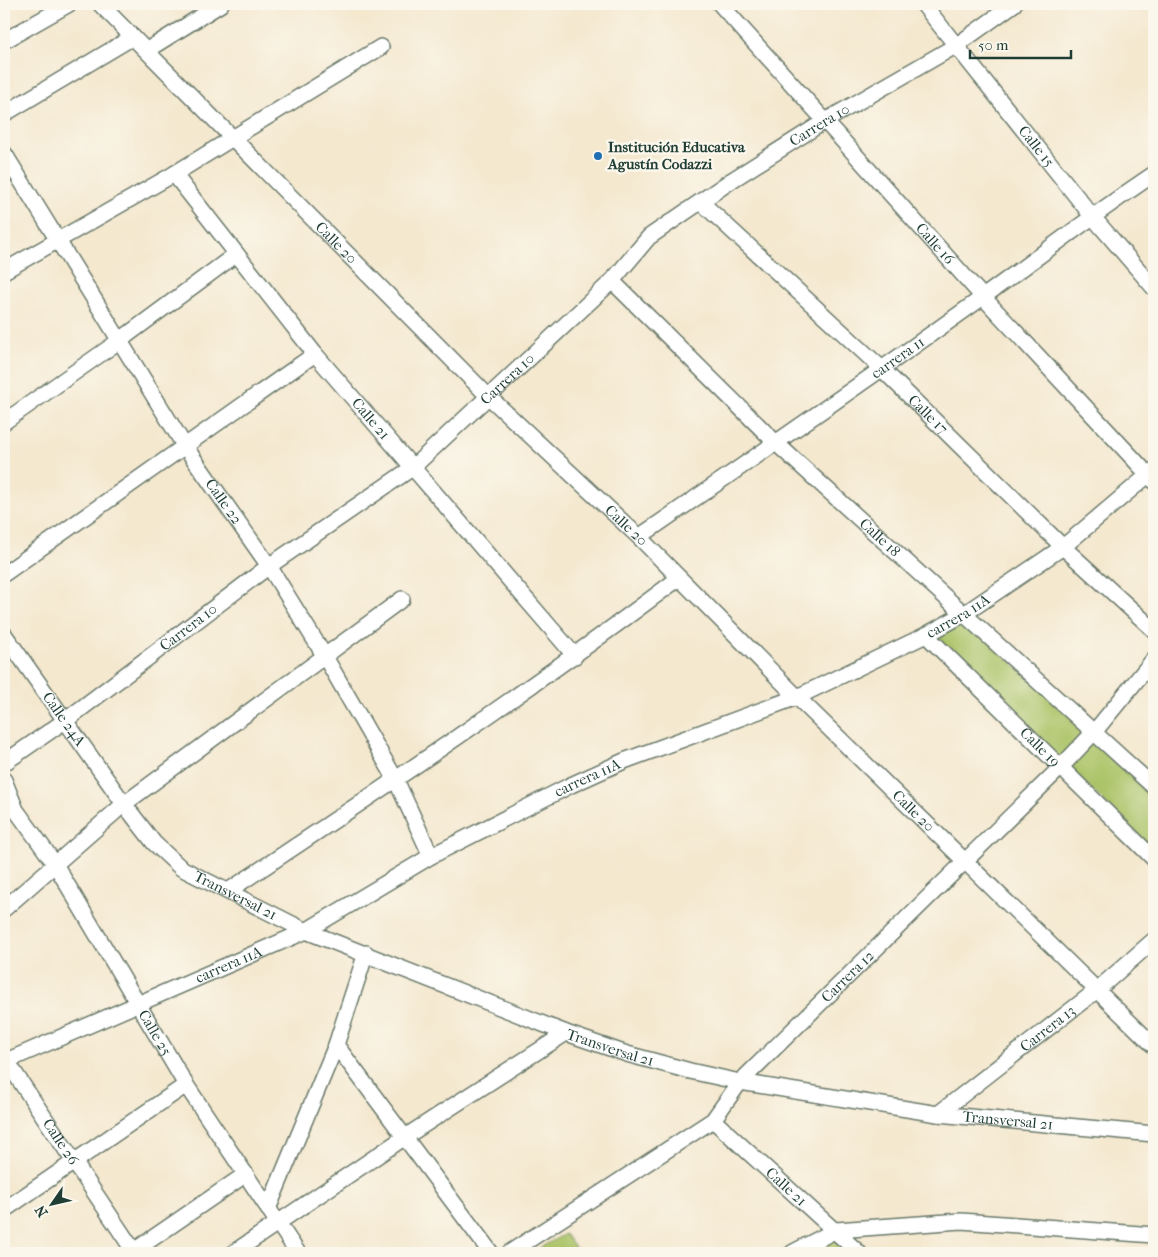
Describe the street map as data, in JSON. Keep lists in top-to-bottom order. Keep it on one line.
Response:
{"streets":{"street":["Carrera 10","Calle 15","Calle 20","Calle 16","carrera 11","Calle 17","Calle 21","Calle 22","Calle 18","carrera 11A","Calle 24A","Calle 19","Transversal 21","Carrera 12","Carrera 13","Calle 25","Calle 26"]},"crossings":[["Carrera 10","Calle 15"],["Carrera 10","Calle 20"],["Carrera 10","Calle 16"],["Carrera 10","Calle 17"],["Carrera 10","Calle 21"],["Carrera 10","Calle 22"],["Carrera 10","Calle 18"],["Carrera 10","Calle 24A"],["Calle 15","carrera 11"],["Calle 20","carrera 11"],["Calle 20","carrera 11A"],["Calle 20","Carrera 12"],["Calle 20","Carrera 13"],["Calle 16","carrera 11"],["Calle 16","carrera 11A"],["carrera 11","Calle 17"],["carrera 11","Calle 18"],["Calle 17","carrera 11A"],["Calle 21","Carrera 12"],["Calle 22","carrera 11A"],["Calle 18","carrera 11A"],["Calle 18","Carrera 12"],["carrera 11A","Calle 19"],["carrera 11A","Transversal 21"],["carrera 11A","Calle 25"],["carrera 11A","Calle 26"],["Calle 24A","Transversal 21"],["Calle 19","Carrera 12"],["Transversal 21","Carrera 12"],["Transversal 21","Carrera 13"]],"places":["Institución Educativa Agustín Codazzi"],"scale_bar":"50 m","north":"bottom left"}
